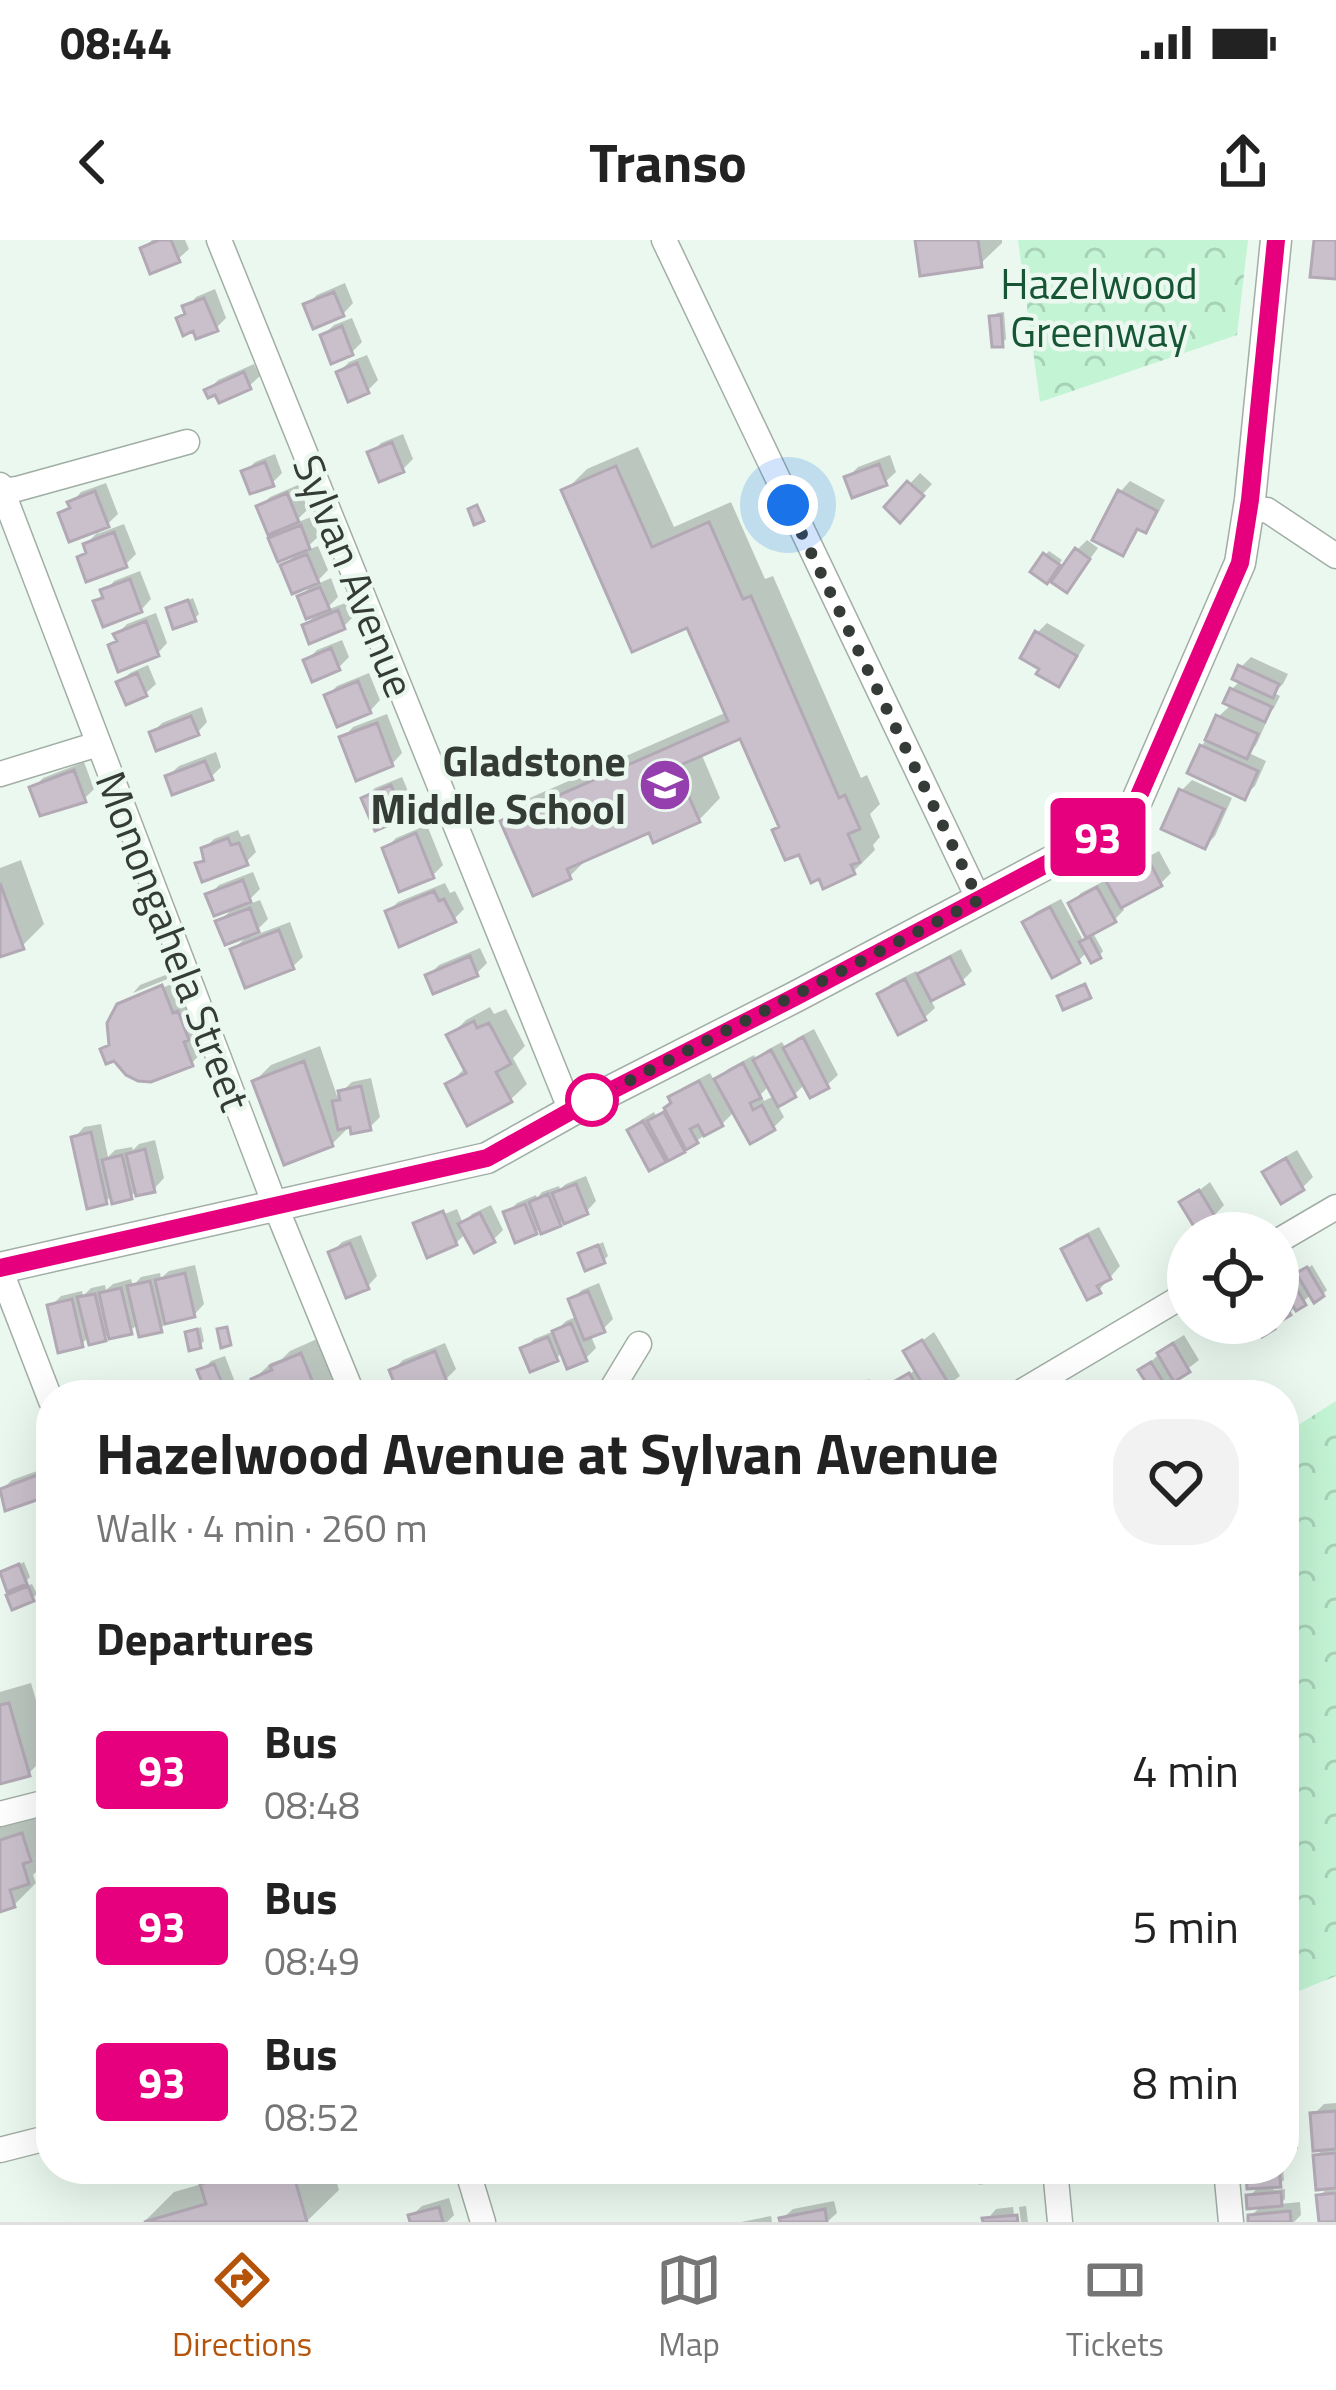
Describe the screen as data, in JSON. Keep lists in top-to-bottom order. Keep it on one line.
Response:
{"streets":{"street":["Sylvan Avenue","Monongahela Street"]},"parks":["Hazelwood Greenway"],"places":{"school or university":["Gladstone Middle School"]},"lines":["bus line 93"],"page":{"status":"08:44","header":"Transo","on_map":"93","heading":[["Hazelwood Avenue at Sylvan Avenue","Walk · 4 min · 260 m"],"Departures"],"list":[{"mark":"93","name":"Bus","note":"08:48","value":"4 min"},{"mark":"93","name":"Bus","note":"08:49","value":"5 min"},{"mark":"93","name":"Bus","note":"08:52","value":"8 min"}],"tabs":["Directions","Map","Tickets"]}}
